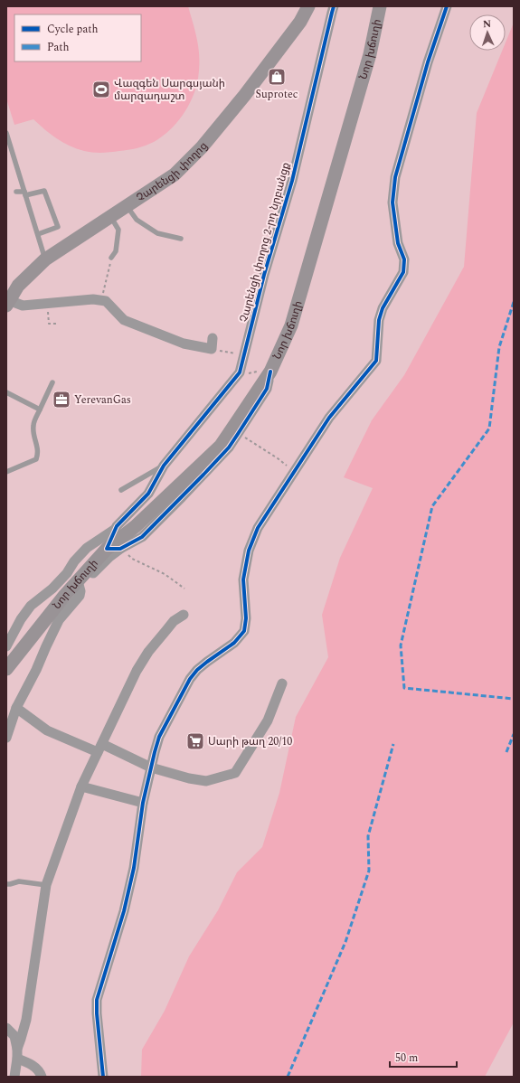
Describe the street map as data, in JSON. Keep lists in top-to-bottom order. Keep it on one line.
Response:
{"streets":{"main road":["Նոր խճուղի","Չարենցի փողոց"],"street":["Չարենցի փողոց 2-րդ նրբանցք"]},"crossings":[["Նոր խճուղի","Չարենցի փողոց 2-րդ նրբանցք"]],"places":{"shop":["Suprotec"],"sports":["Վազգեն Սարգսյանի մարզադաշտ"],"office":["YerevanGas"],"supermarket":["Սարի թաղ 20/10"]},"legend":["Cycle path","Path"],"scale_bar":"50 m","north":"top"}
